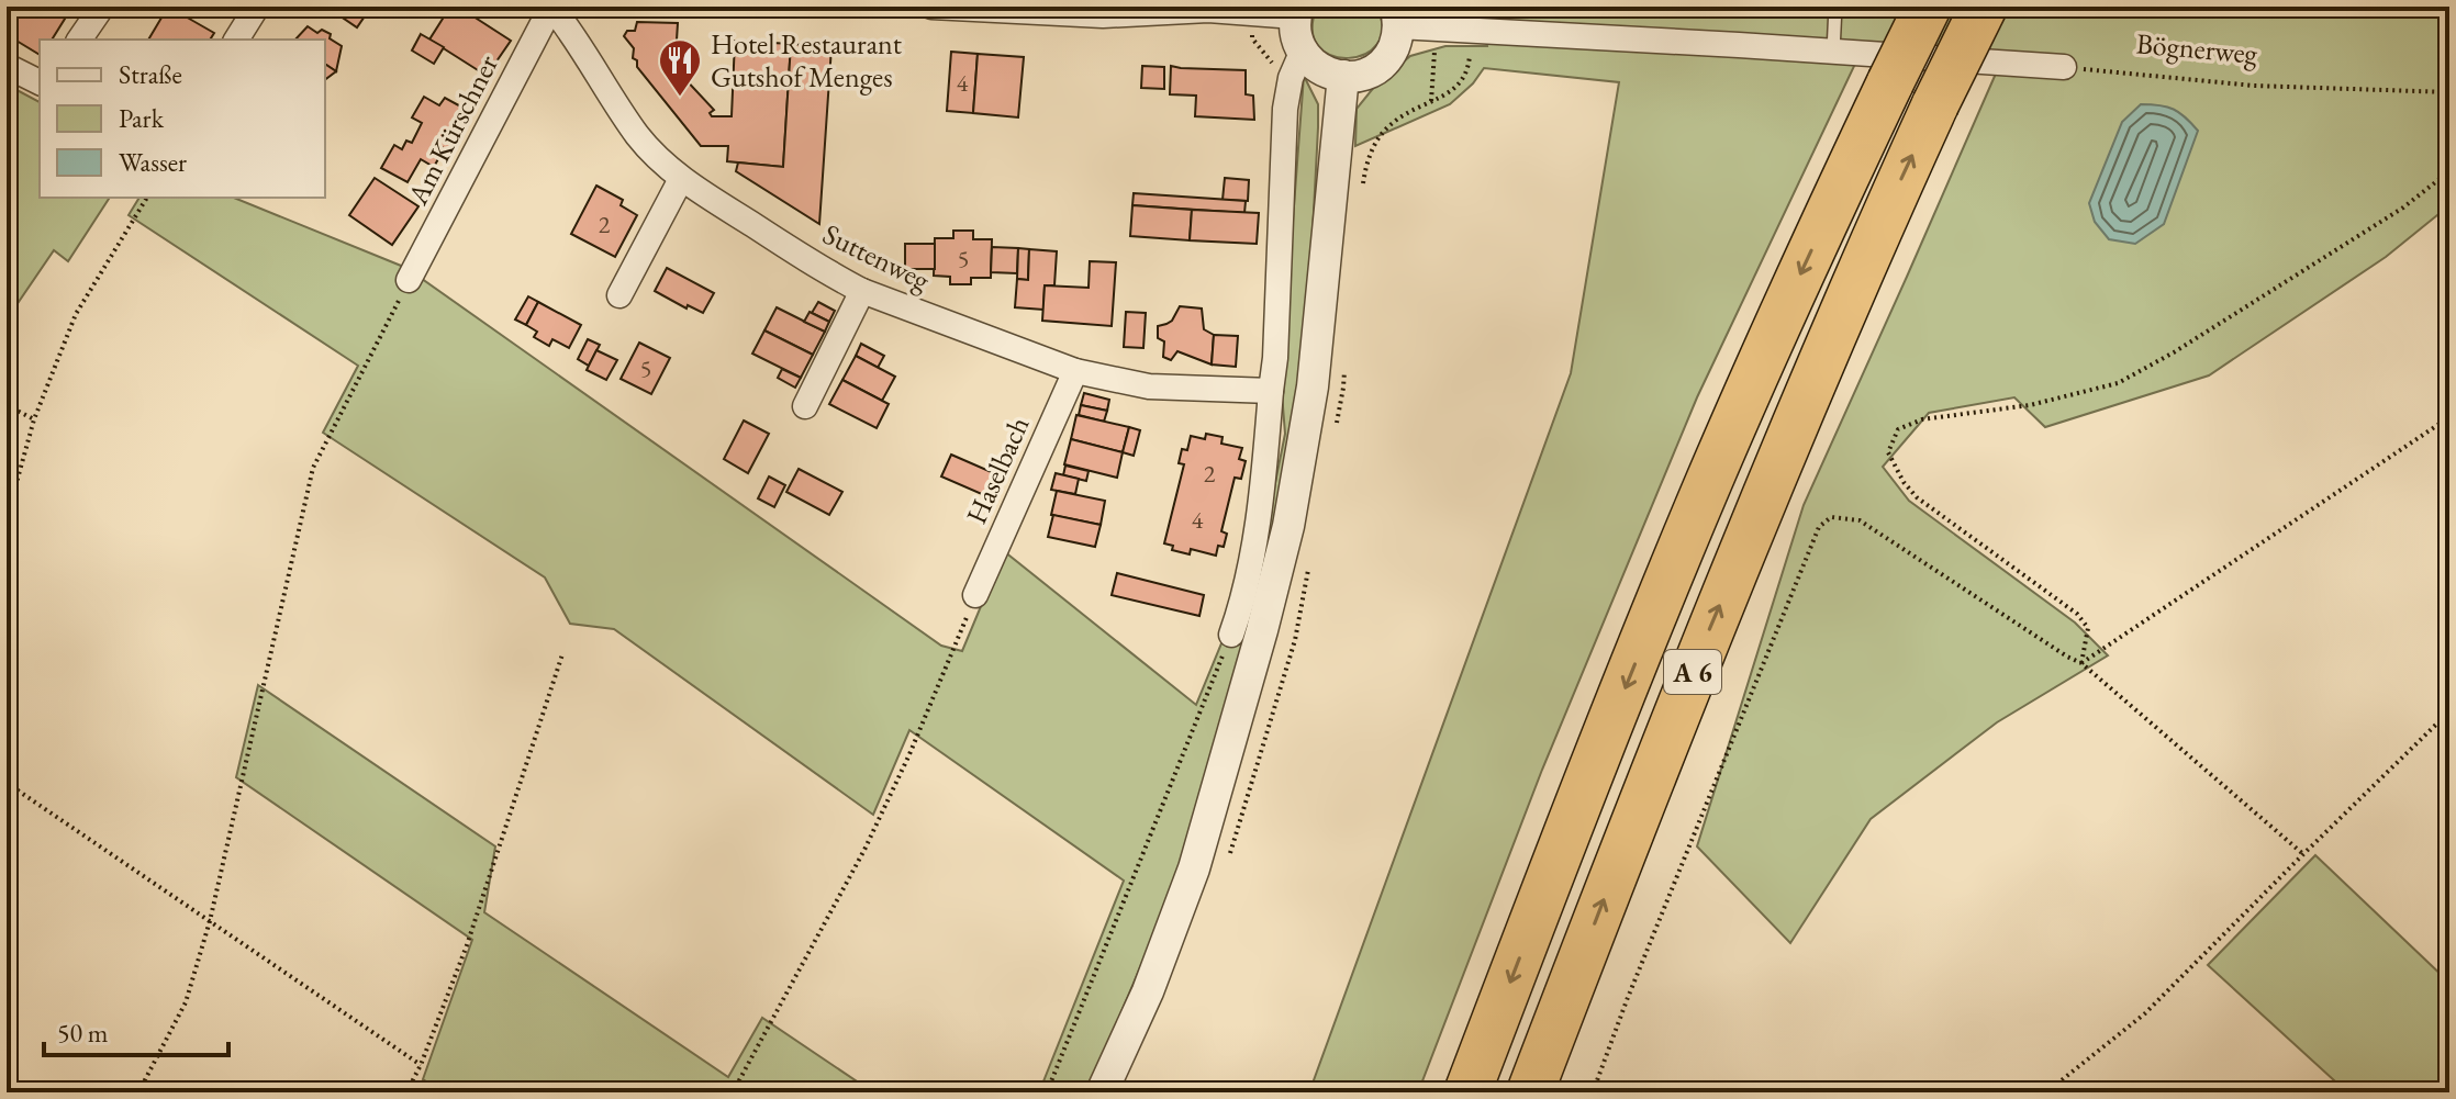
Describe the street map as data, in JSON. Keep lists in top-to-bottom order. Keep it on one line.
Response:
{"streets":{"highway":["A 6"],"street":["Am Kürschner","Suttenweg","Haselbach"],"path":["Bögnerweg"]},"crossings":[["Am Kürschner","Suttenweg"],["Suttenweg","Haselbach"]],"places":{"restaurant":["Hotel Restaurant Gutshof Menges"]},"house_numbers":["4","2","5","5","2","4"],"legend":["Straße","Park","Wasser"],"scale_bar":"50 m"}
